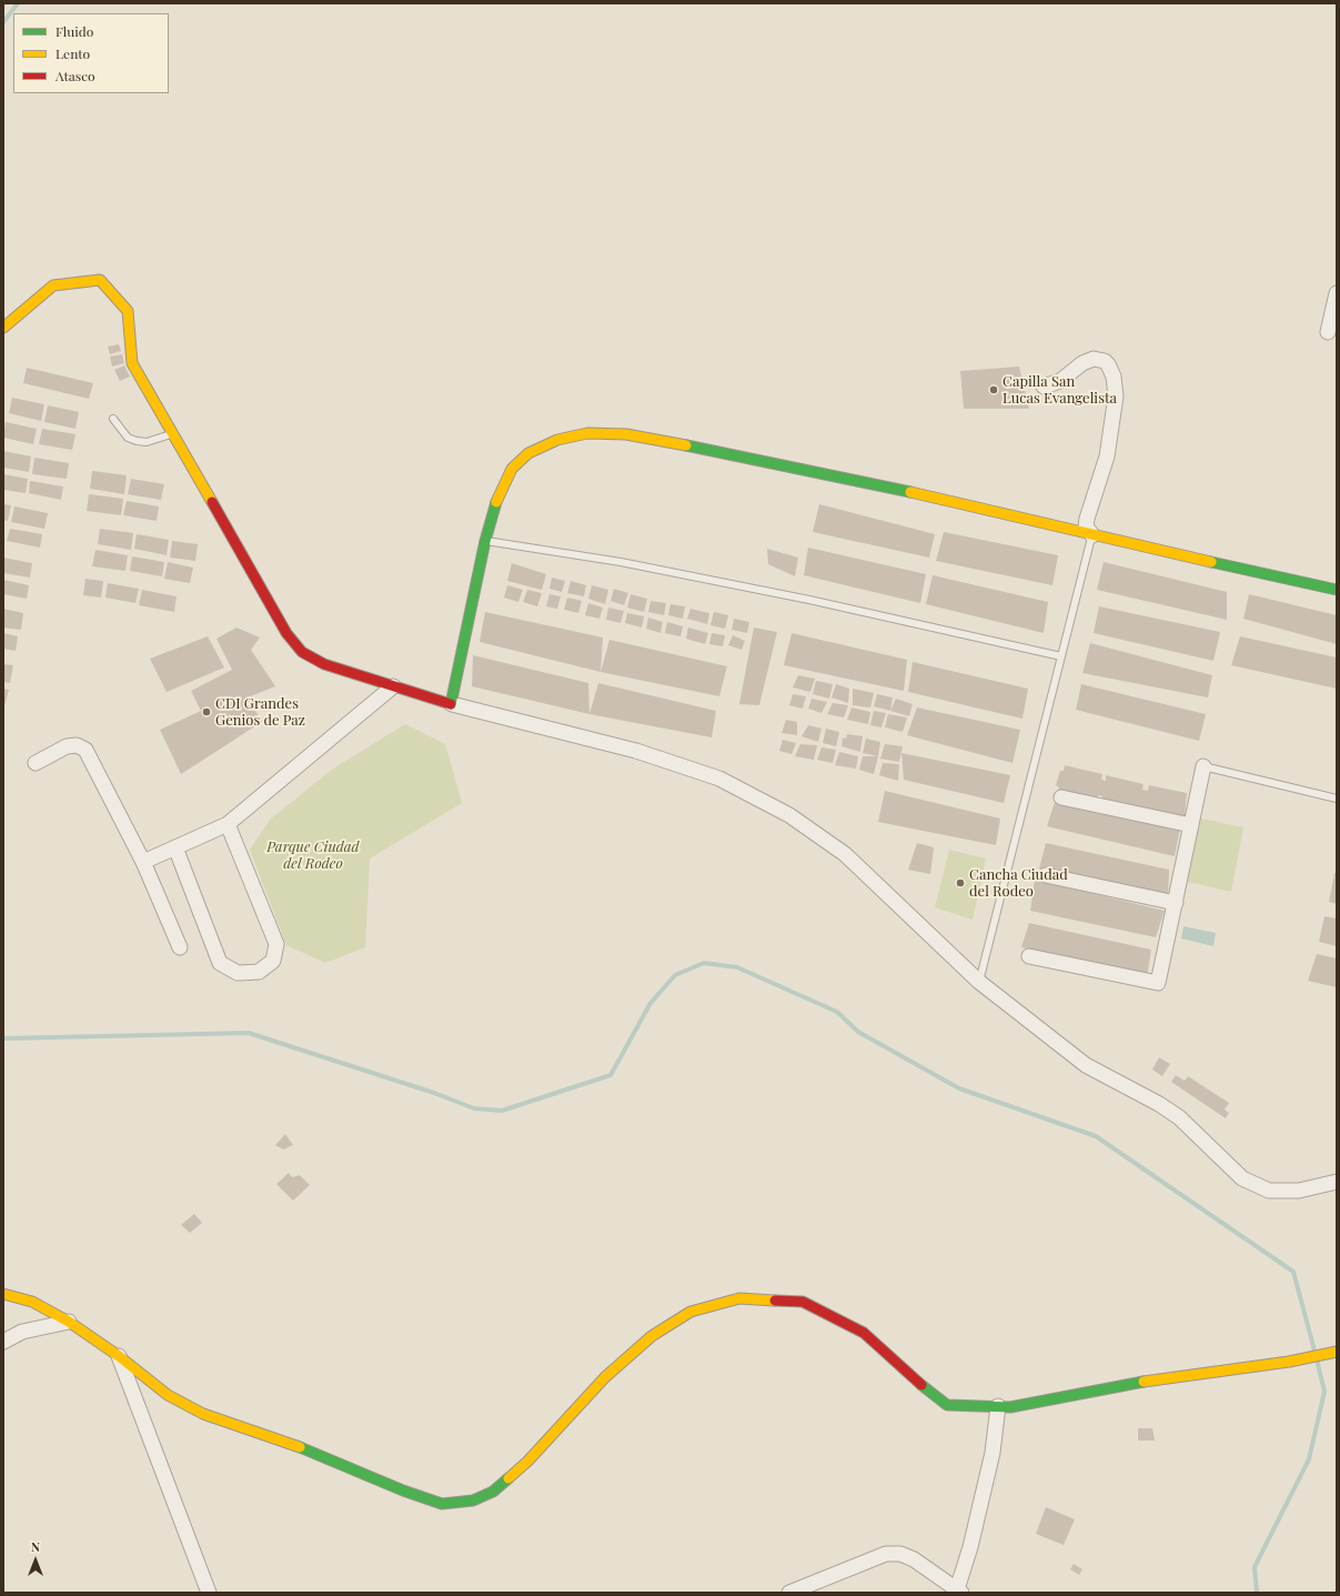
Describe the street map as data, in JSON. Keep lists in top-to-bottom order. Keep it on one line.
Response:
{"parks":["Parque Ciudad del Rodeo"],"places":["Capilla San Lucas Evangelista","CDI Grandes Genios de Paz","Cancha Ciudad del Rodeo"],"legend":["Fluido","Lento","Atasco"],"north":"top"}
